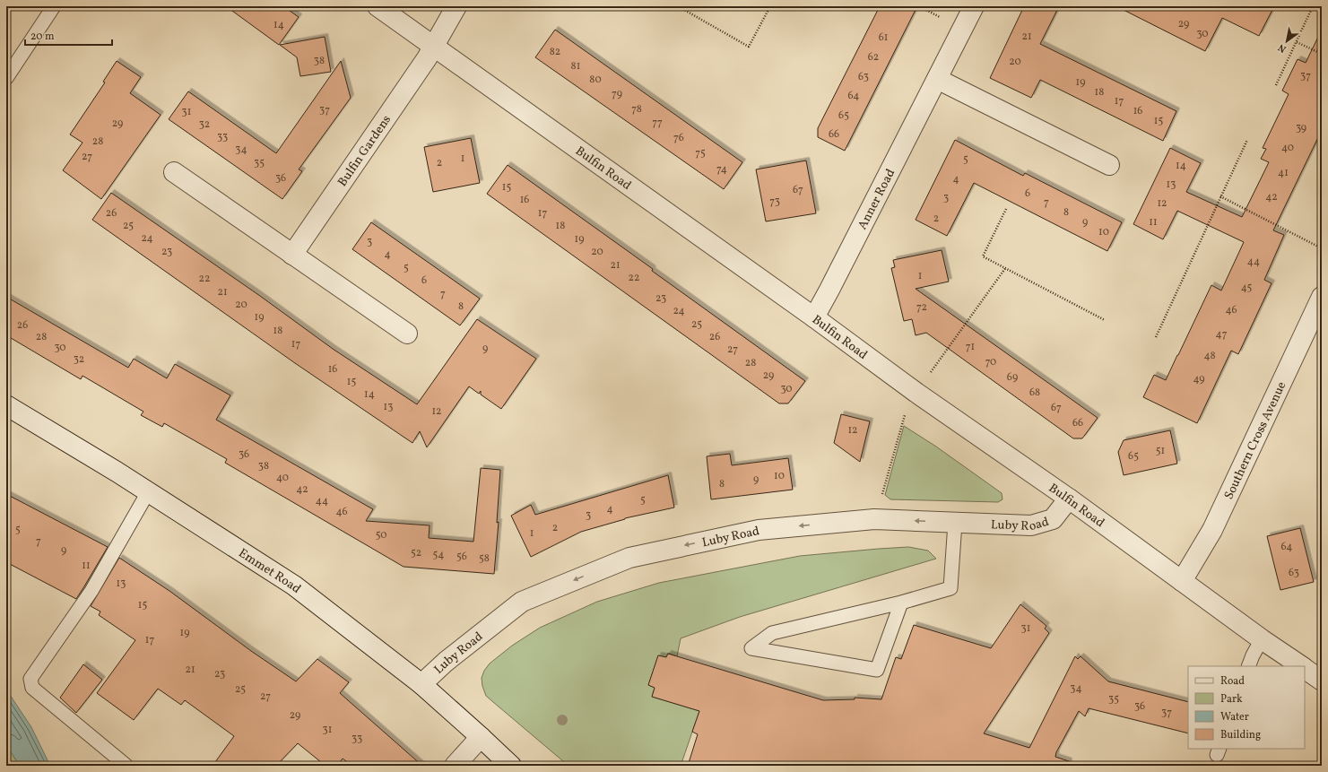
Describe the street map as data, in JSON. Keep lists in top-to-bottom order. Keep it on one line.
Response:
{"streets":{"street":["Bulfin Gardens","Bulfin Road","Anner Road","Southern Cross Avenue","Luby Road","Emmet Road"]},"crossings":[["Bulfin Gardens","Bulfin Road"],["Bulfin Road","Anner Road"],["Bulfin Road","Southern Cross Avenue"],["Bulfin Road","Luby Road"],["Luby Road","Emmet Road"]],"one_way":["Luby Road"],"house_numbers":["29","14","30","21","61","82","62","38","20","81","37","63","80","19","18","79","64","17","78","37","16","31","65","15","77","29","32","39","66","33","76","28","40","34","75","27","1","5","35","2","14","74","41","36","4","13","15","67","6","42","3","16","73","7","12","8","26","17","2","9","11","25","18","10","24","19","3","23","20","4","44","21","5","1","22","22","6","45","21","7","23","20","8","72","46","24","19","25","26","18","47","28","26","17","71","30","9","27","48","32","70","28","16","29","69","49","15","30","68","14","13","67","12","66","12","51","36","65","38","10","40","9","8","42","5","44","4","46","3","2","5","1","50","7","64","9","52","54","56","58","11","63","13","15","31","19","17","21","23","34","25","27","35","36","37","29","31","33"],"legend":["Road","Park","Water","Building"],"scale_bar":"20 m","north":"bottom left"}
